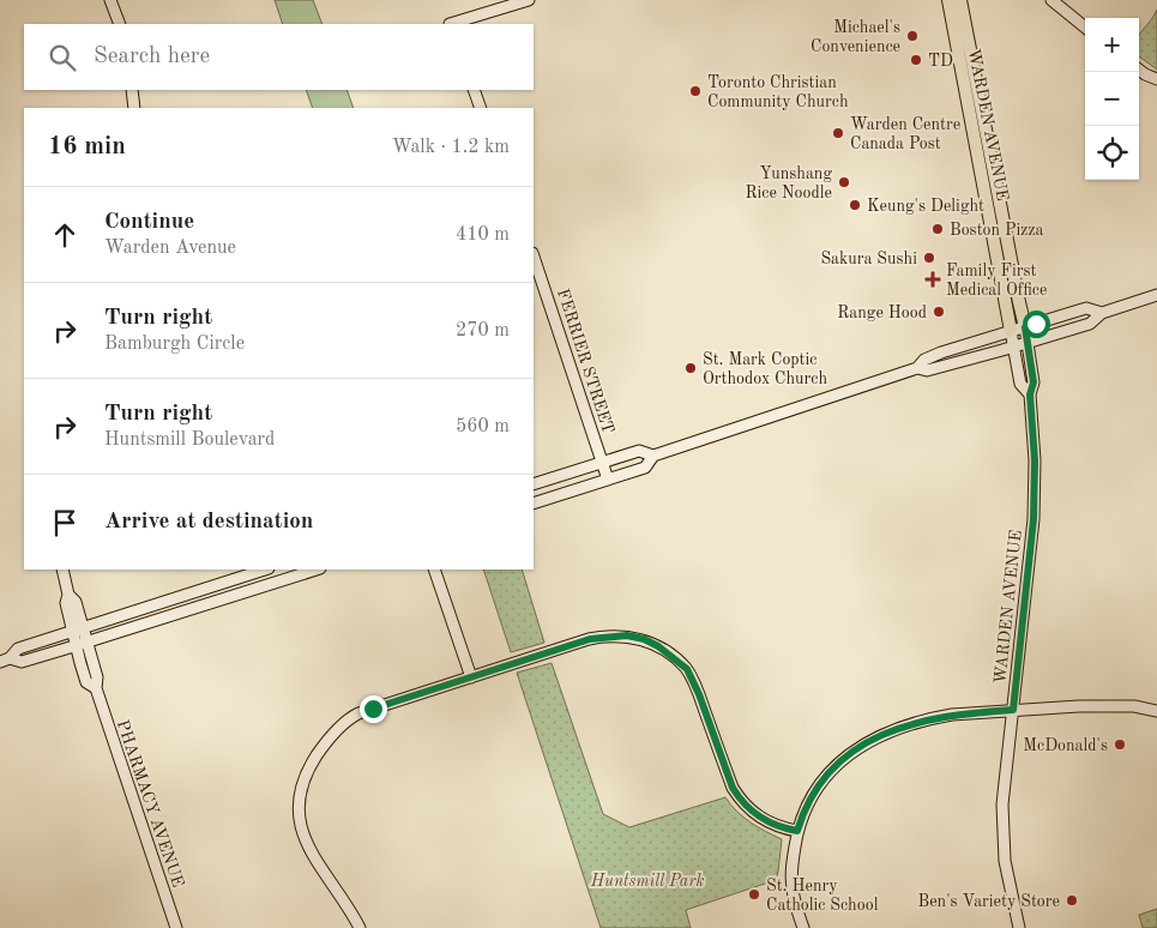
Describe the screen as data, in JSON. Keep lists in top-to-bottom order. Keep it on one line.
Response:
{"streets":{"main road":["WARDEN AVENUE","FERRIER STREET","PHARMACY AVENUE"]},"parks":["Huntsmill Park"],"places":{"other":["Michael's Convenience","TD","Toronto Christian Community Church","Warden Centre Canada Post","Yunshang Rice Noodle","Keung's Delight","Boston Pizza","Sakura Sushi","Range Hood","St. Mark Coptic Orthodox Church","McDonald's","St. Henry Catholic School","Ben's Variety Store"],"health":["Family First Medical Office"]},"page":{"map_buttons":["+","−"],"search":"Search here","heading":["16 min","Walk · 1.2 km"],"list":[["Continue","Warden Avenue","410 m"],["Turn right","Bamburgh Circle","270 m"],["Turn right","Huntsmill Boulevard","560 m"],"Arrive at destination"]}}
